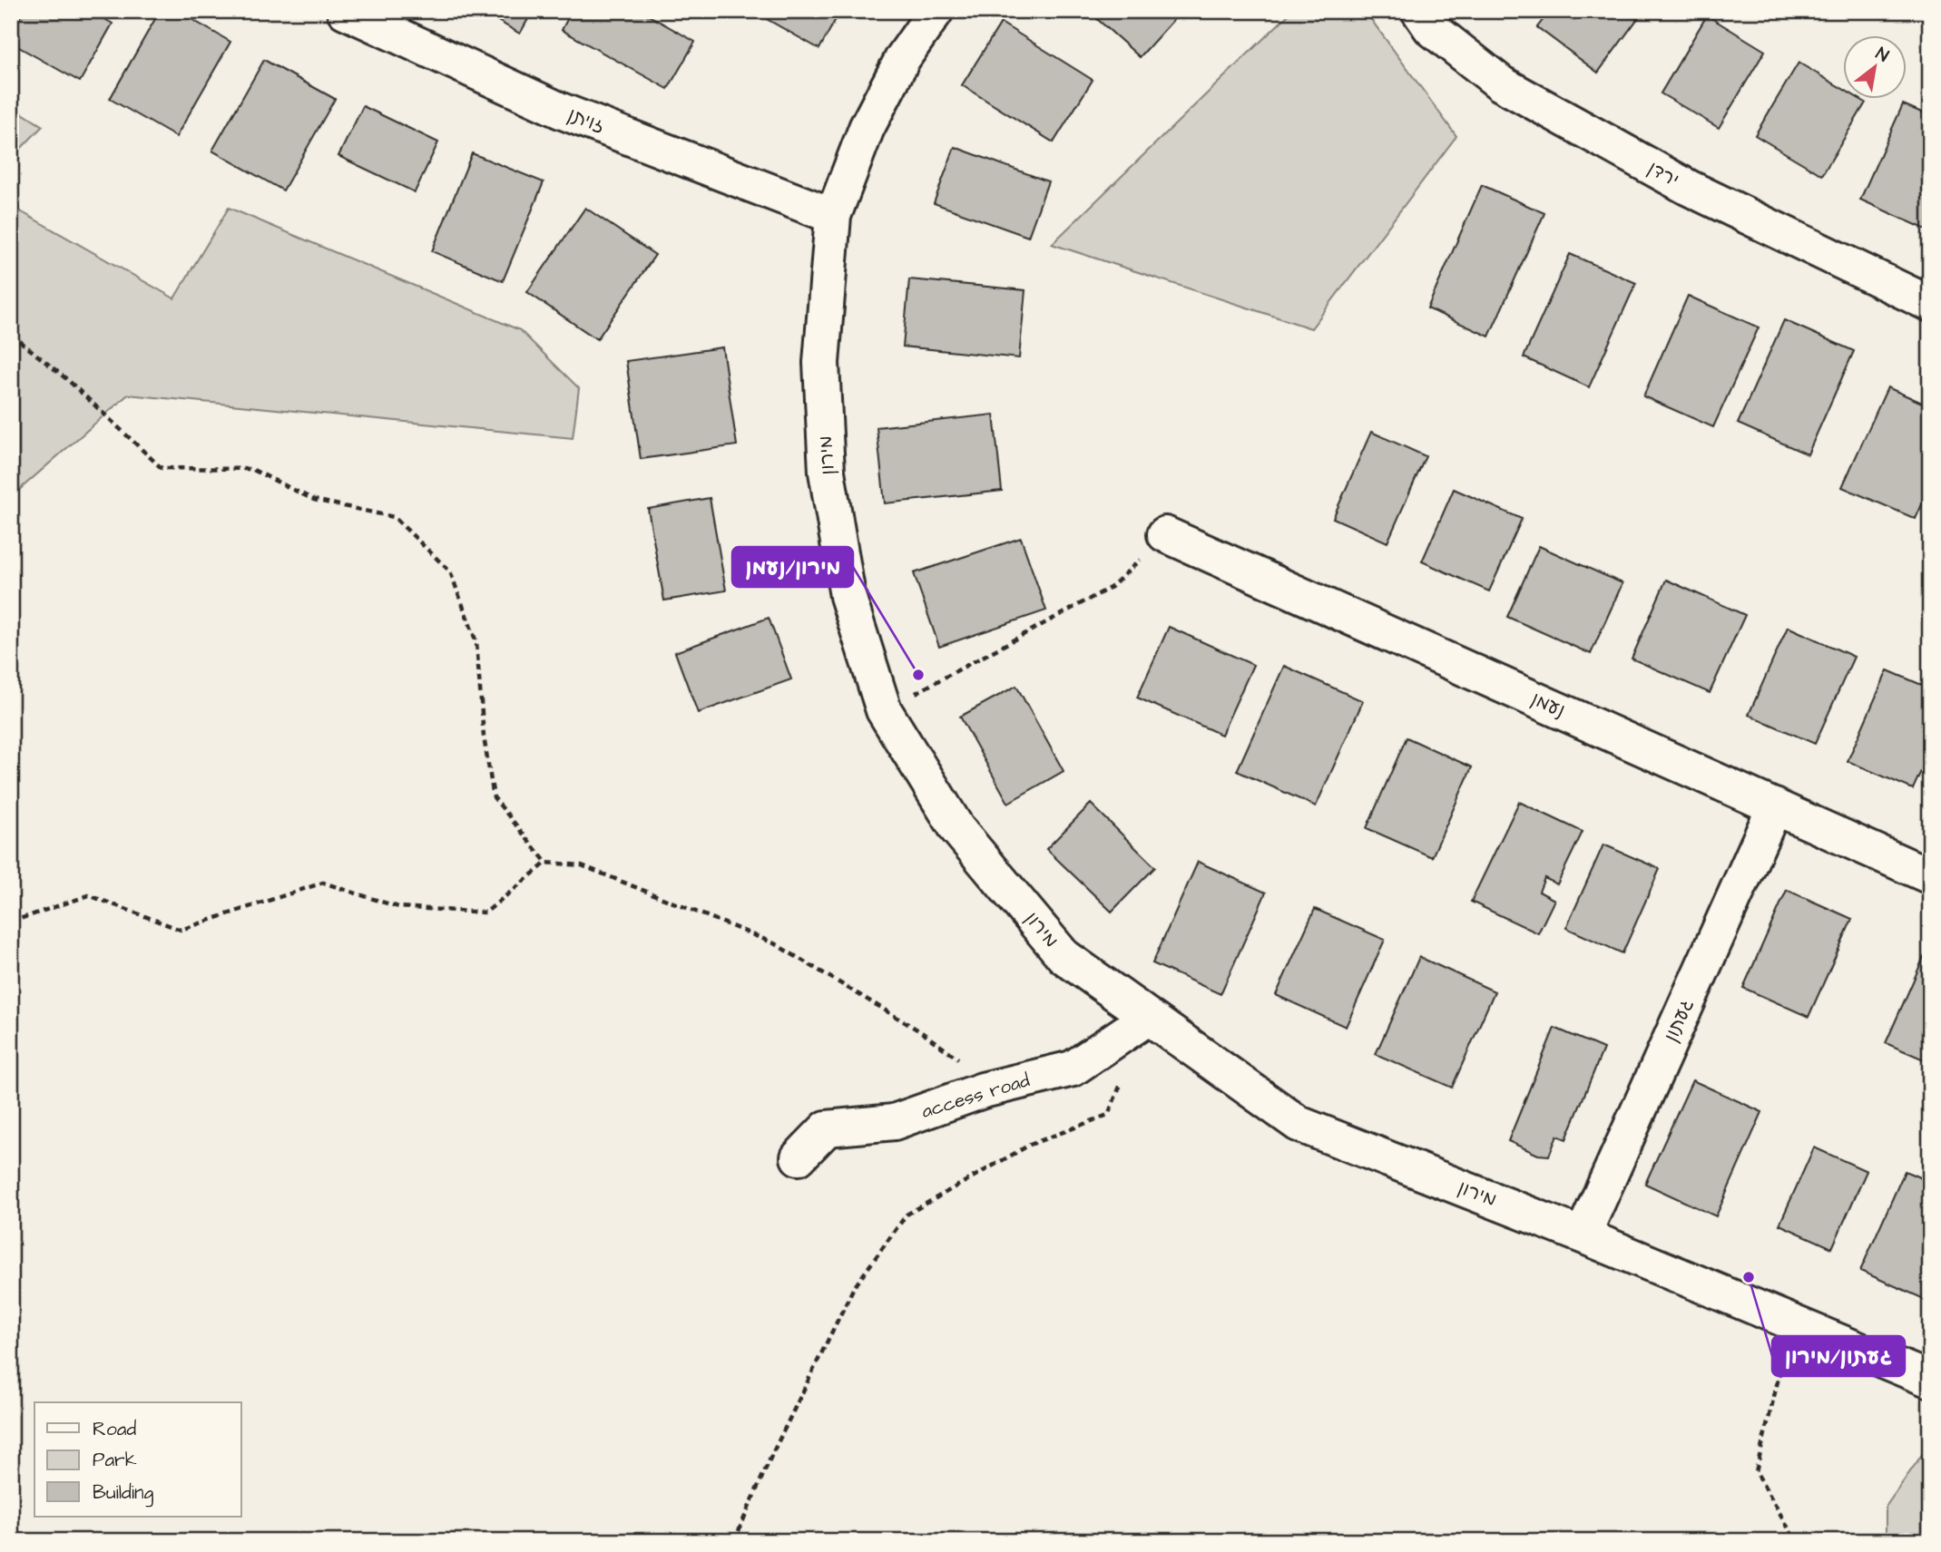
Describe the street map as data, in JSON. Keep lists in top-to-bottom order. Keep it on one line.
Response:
{"streets":{"street":["זויתן","ירדן","מירון","נעמן","געתון","access road"]},"crossings":[["זויתן","מירון"],["מירון","געתון"],["מירון","access road"],["נעמן","געתון"]],"places":["מירון/נעמן","געתון/מירון"],"legend":["Road","Park","Building"],"north":"top right"}
